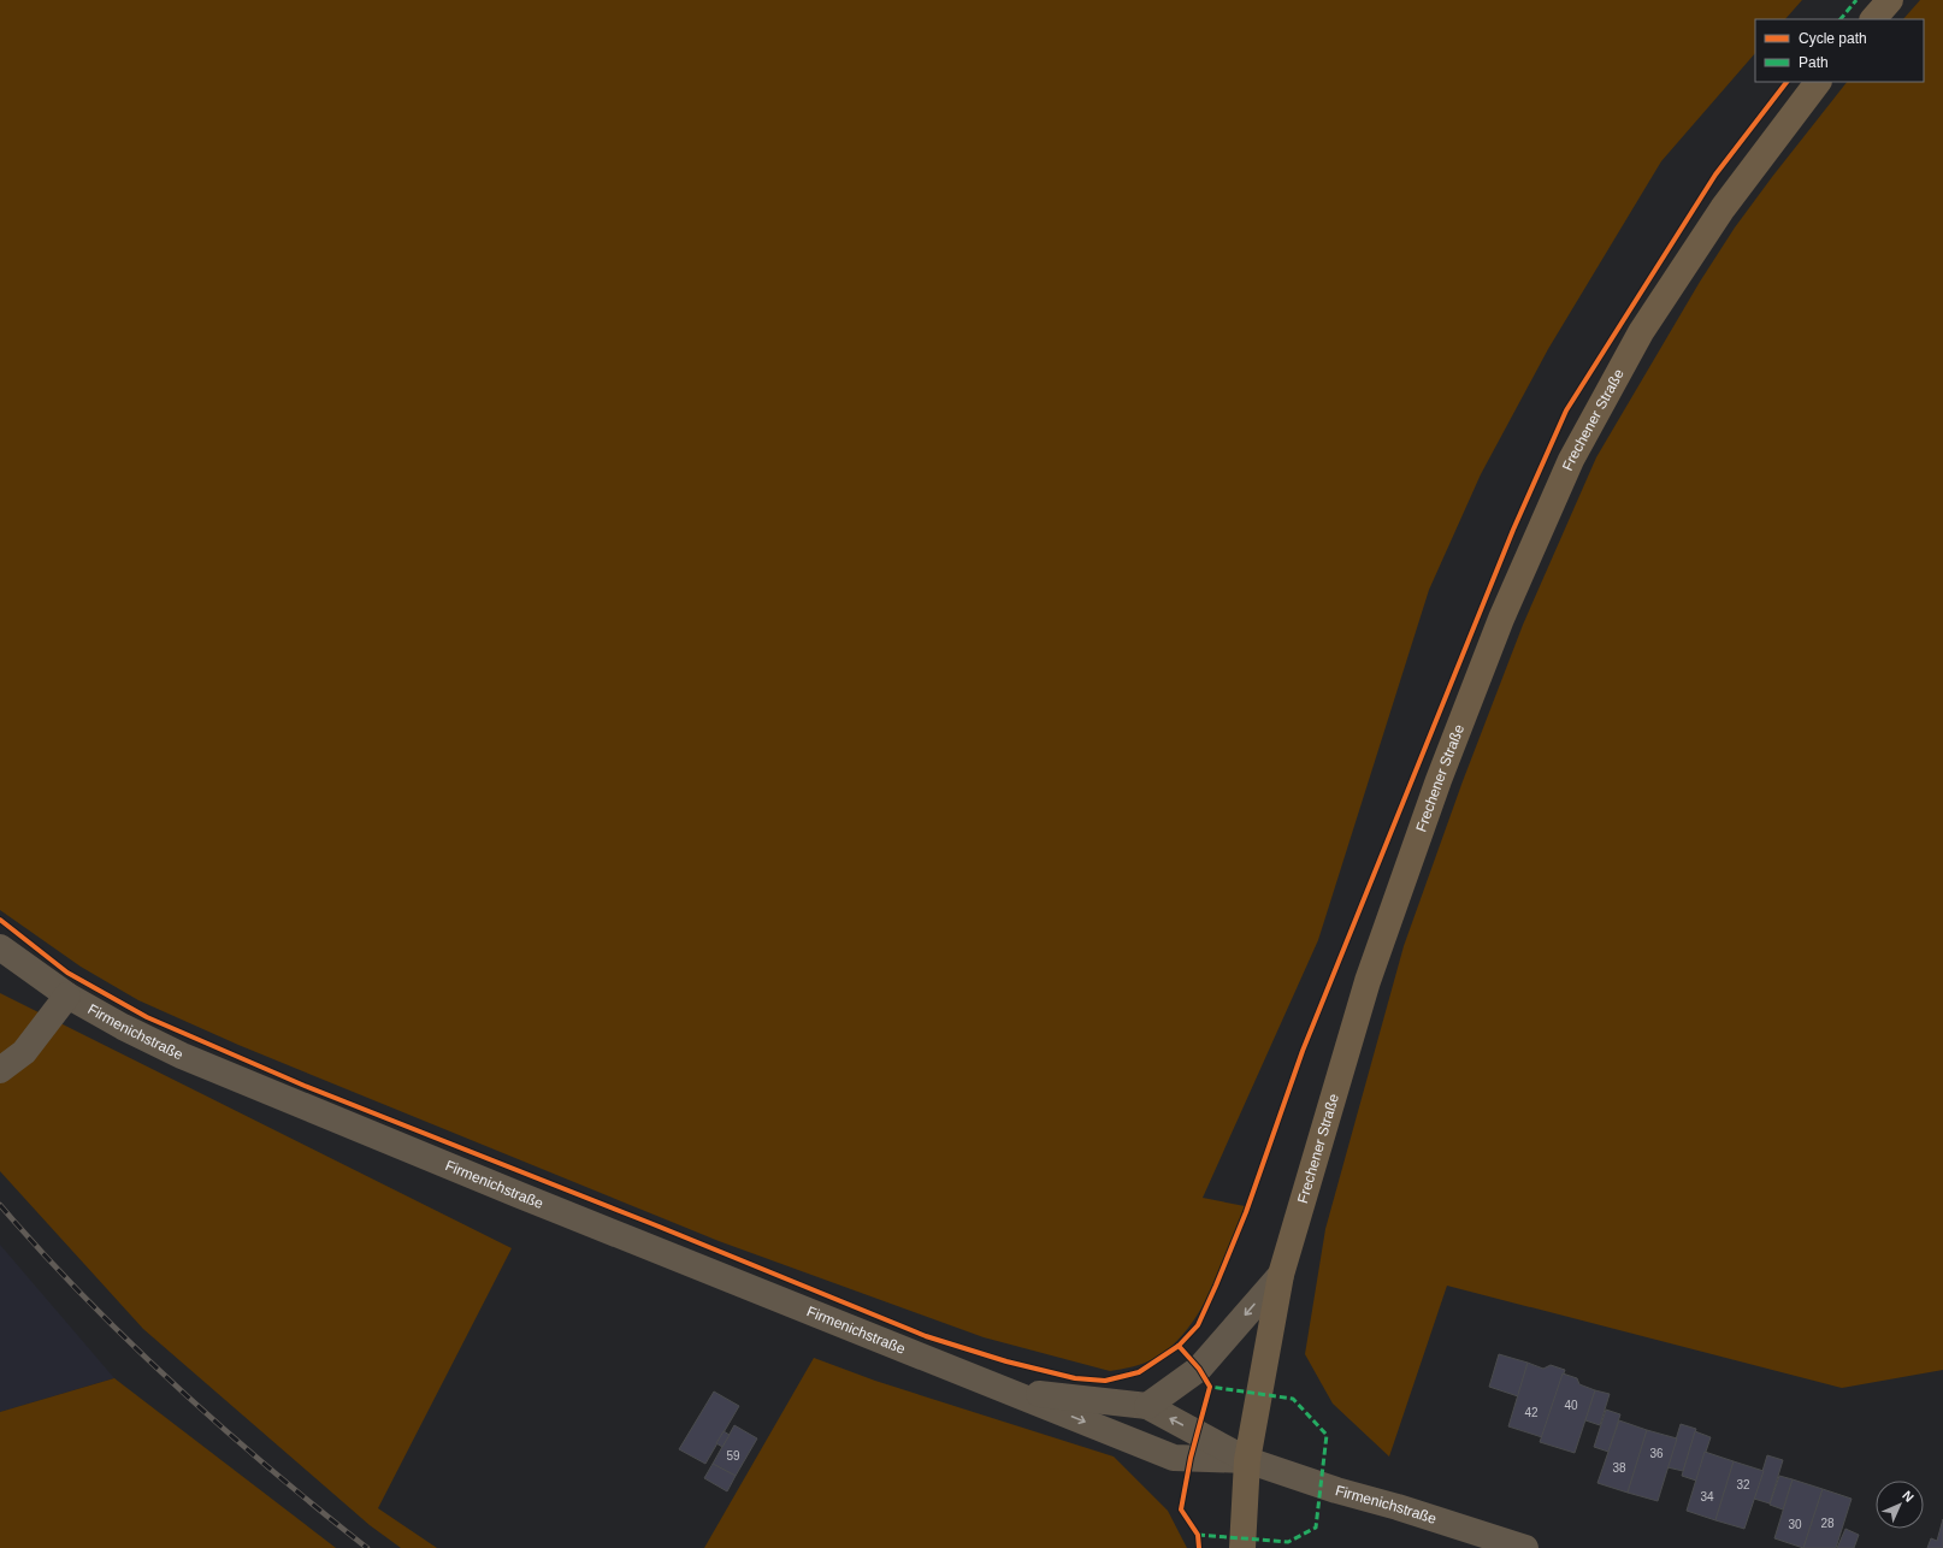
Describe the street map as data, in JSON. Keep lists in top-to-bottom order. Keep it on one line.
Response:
{"streets":{"main road":["Frechener Straße"],"street":["Firmenichstraße"]},"crossings":[["Frechener Straße","Firmenichstraße"]],"house_numbers":["40","42","36","59","38","32","34","28","30"],"legend":["Cycle path","Path"],"north":"top right"}
